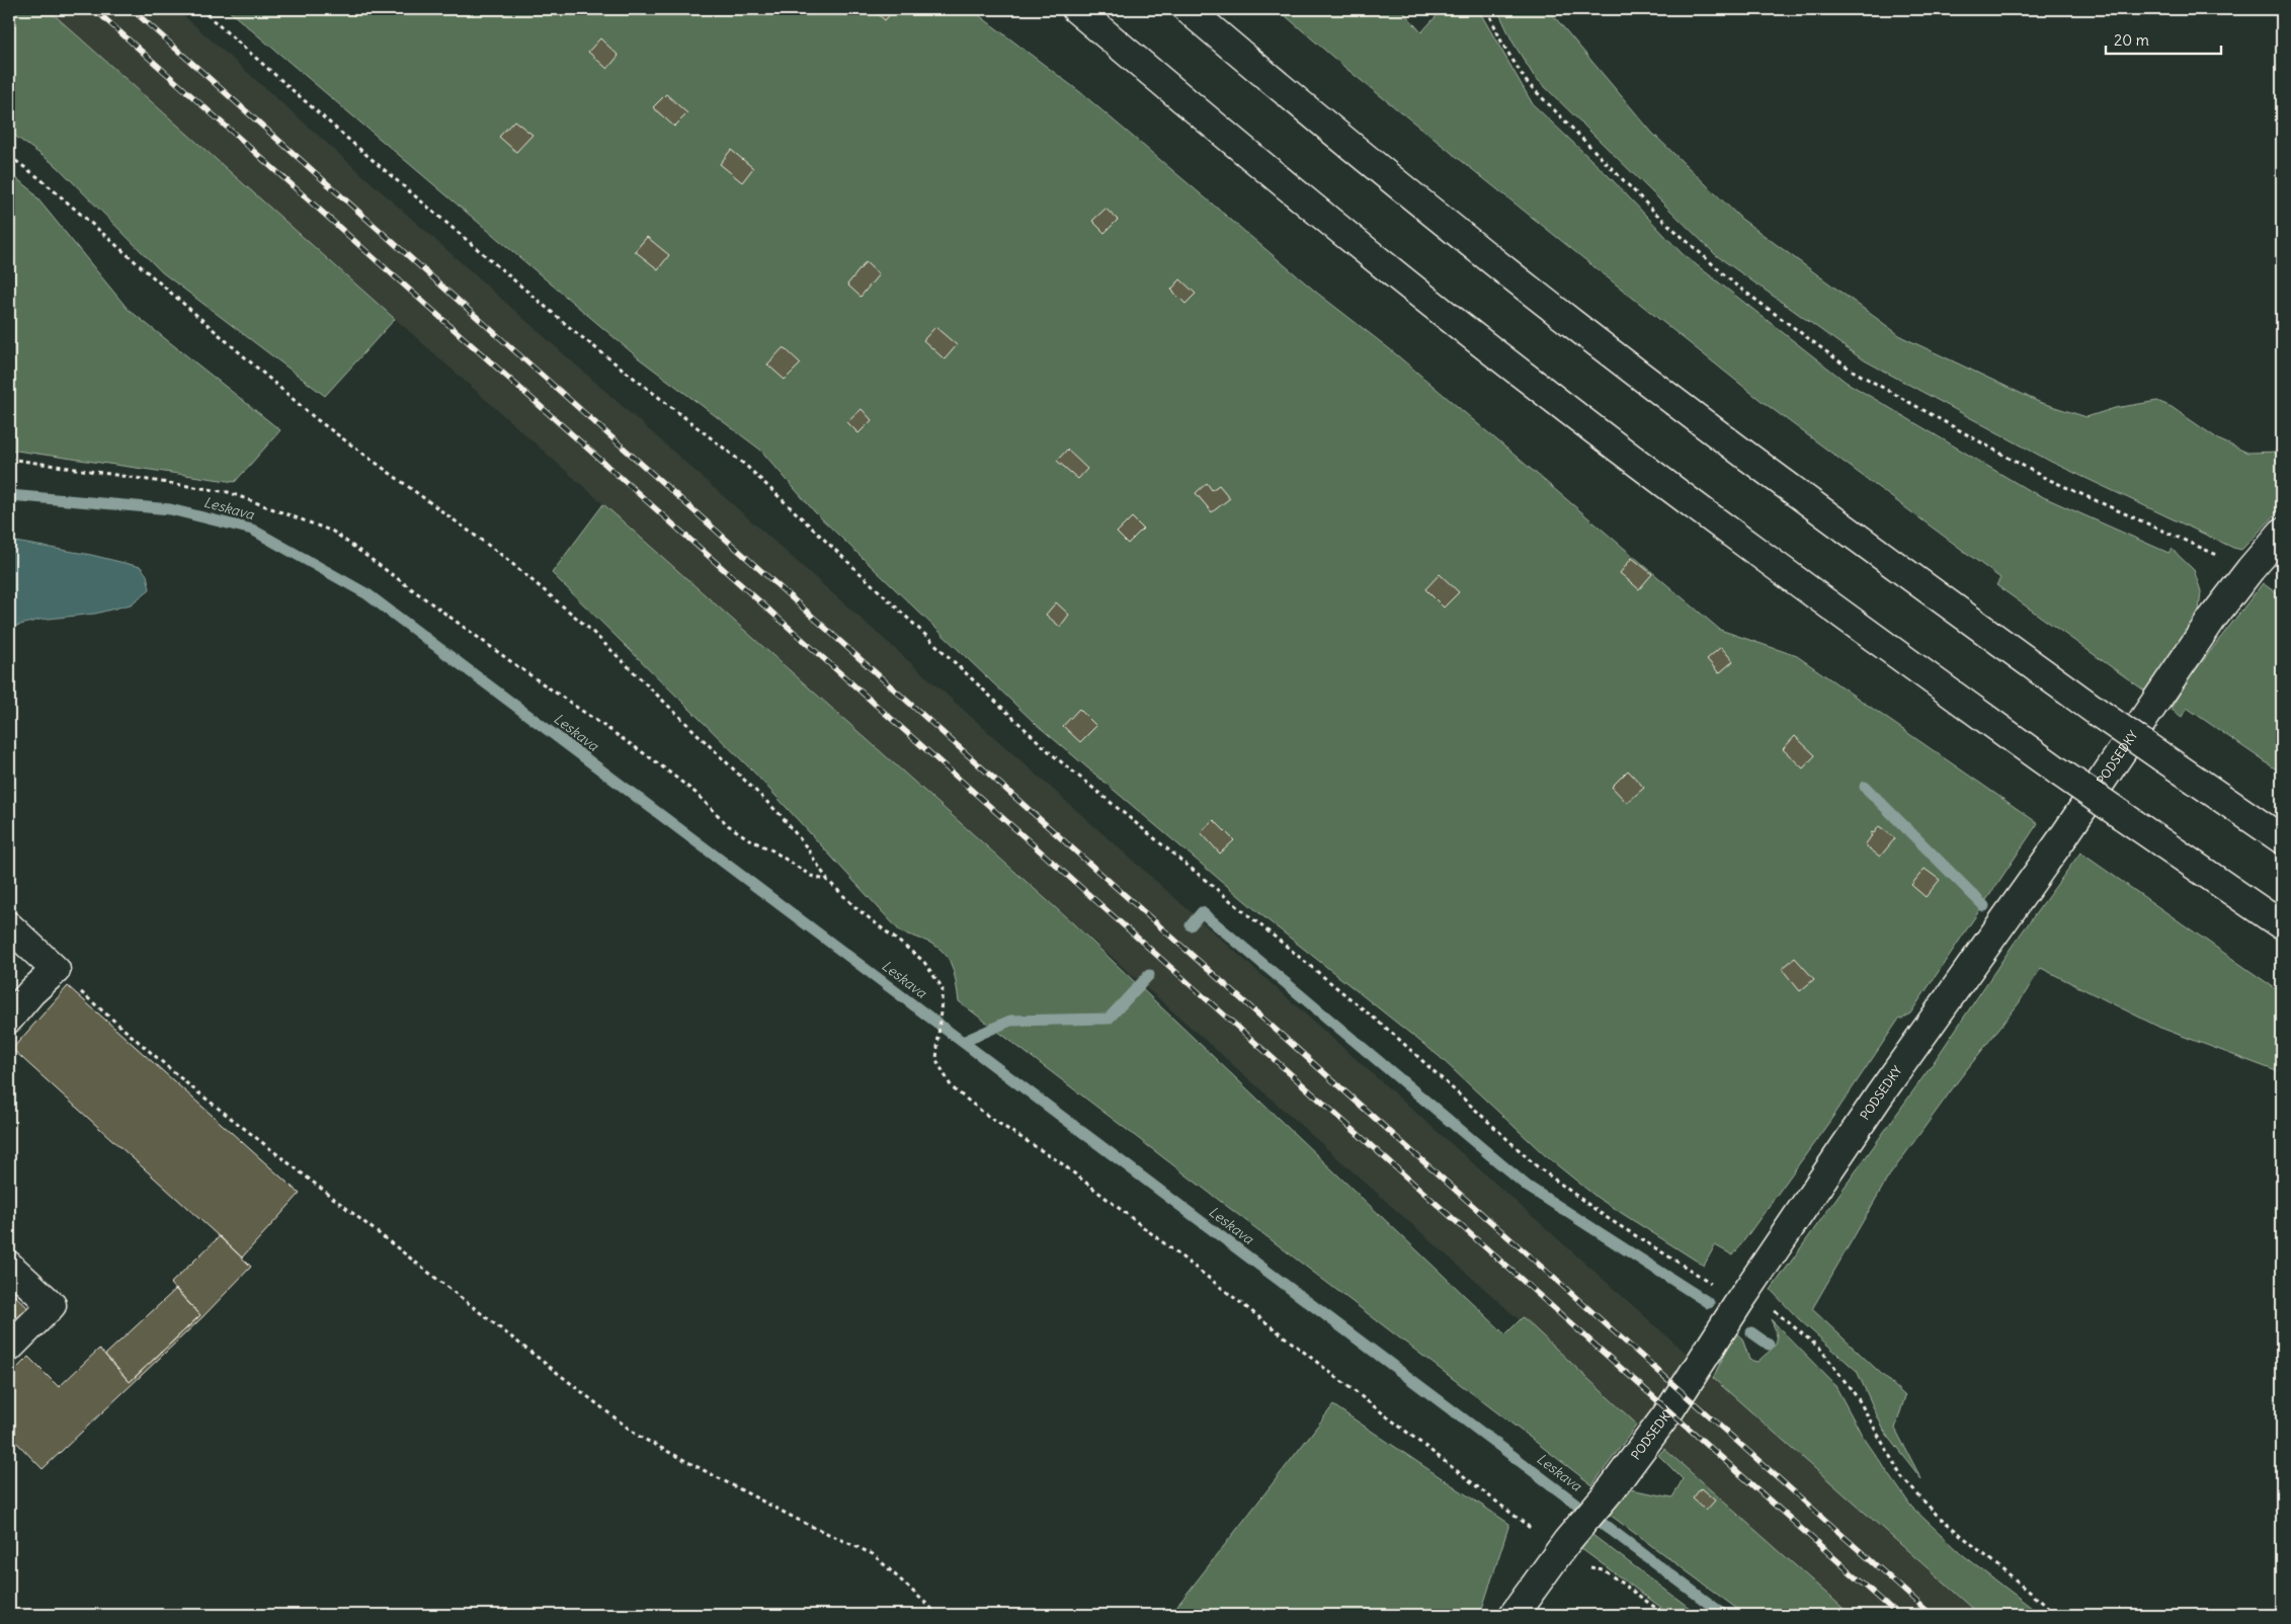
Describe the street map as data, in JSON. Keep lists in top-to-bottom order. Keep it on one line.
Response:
{"streets":{"main road":["PODSEDKY"]},"water":["Leskava"],"scale_bar":"20 m"}
